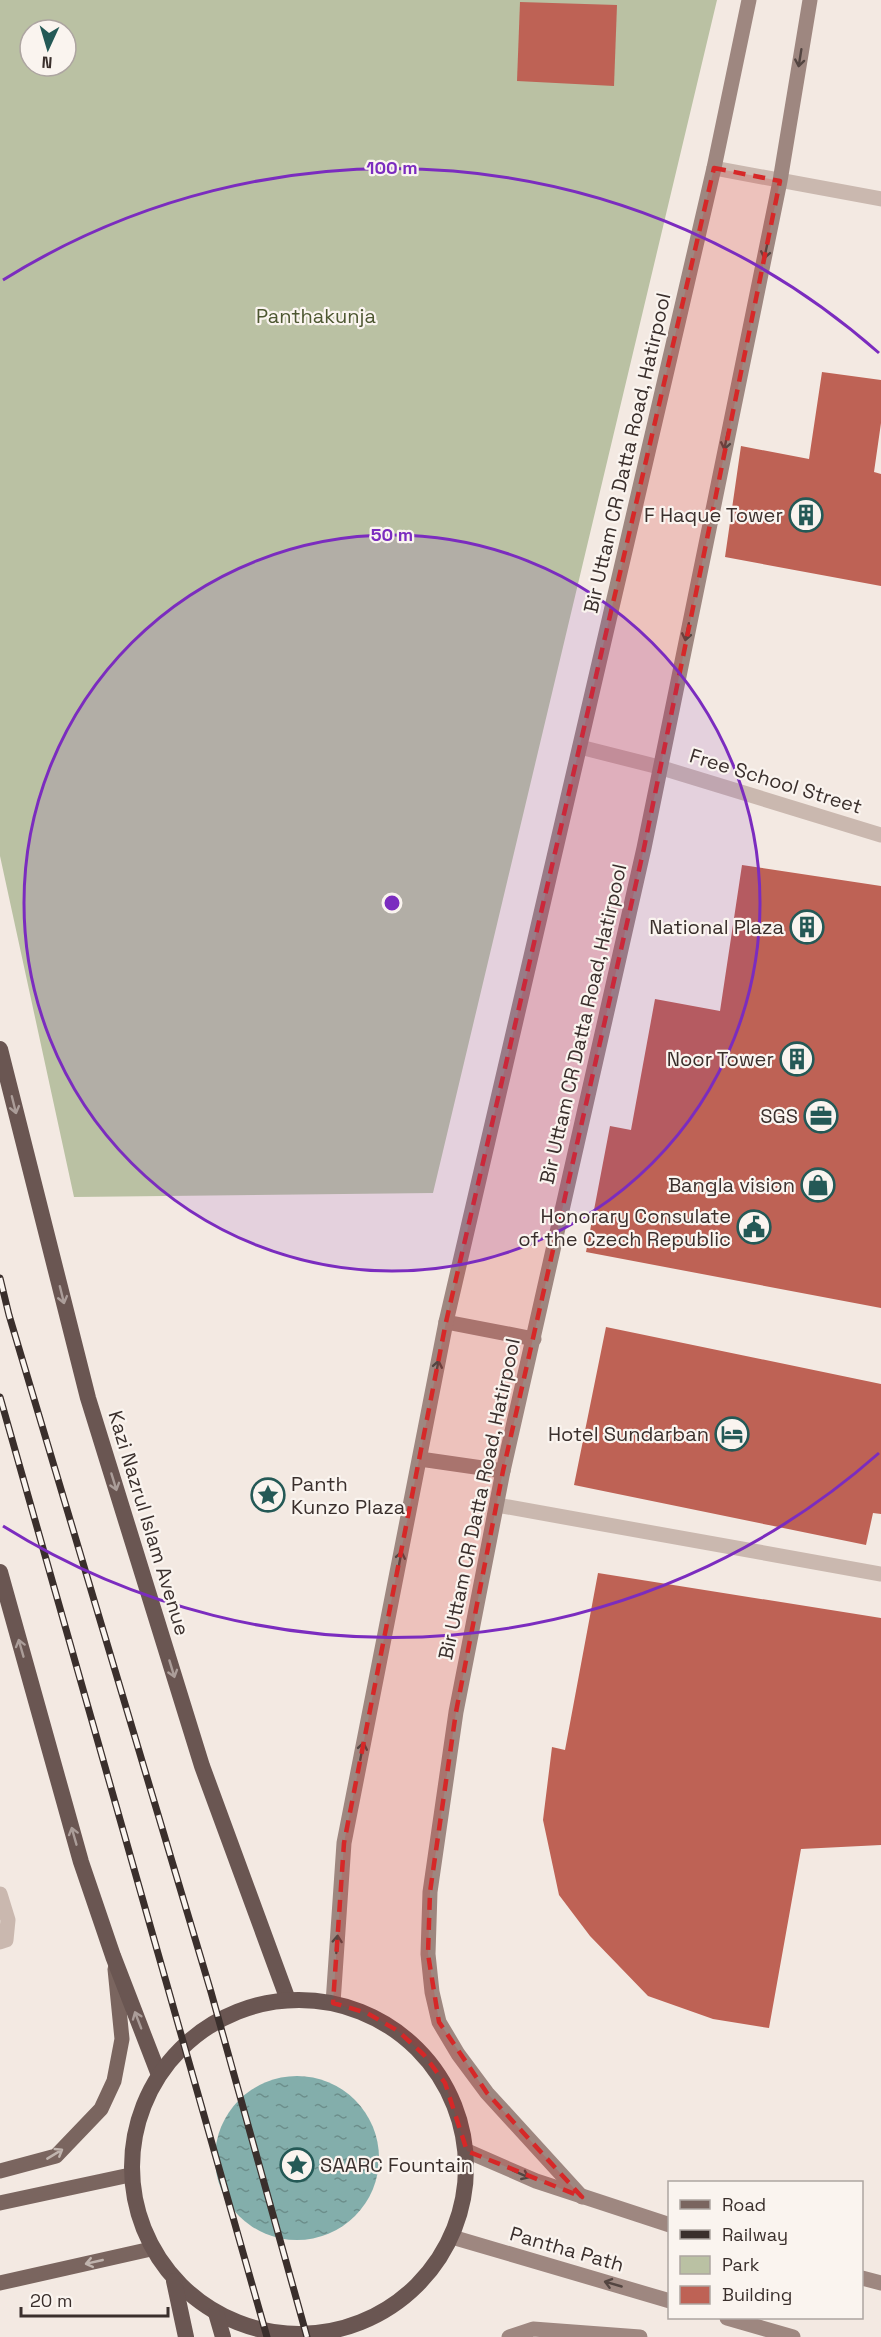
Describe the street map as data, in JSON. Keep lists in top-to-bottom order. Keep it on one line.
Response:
{"streets":{"highway":["Kazi Nazrul Islam Avenue"],"main road":["Bir Uttam CR Datta Road, Hatirpool","Pantha Path"],"street":["Free School Street"]},"crossings":[["Bir Uttam CR Datta Road, Hatirpool","Free School Street"]],"parks":["Panthakunja"],"places":{"building":["F Haque Tower","National Plaza","Noor Tower"],"office":["SGS"],"shop":["Bangla vision"],"public building":["Honorary Consulate of the Czech Republic"],"hotel":["Hotel Sundarban"],"place":["Panth Kunzo Plaza","SAARC Fountain"]},"legend":["Road","Railway","Park","Building"],"scale_bar":"20 m","north":"bottom","rings":["100 m","50 m"]}
